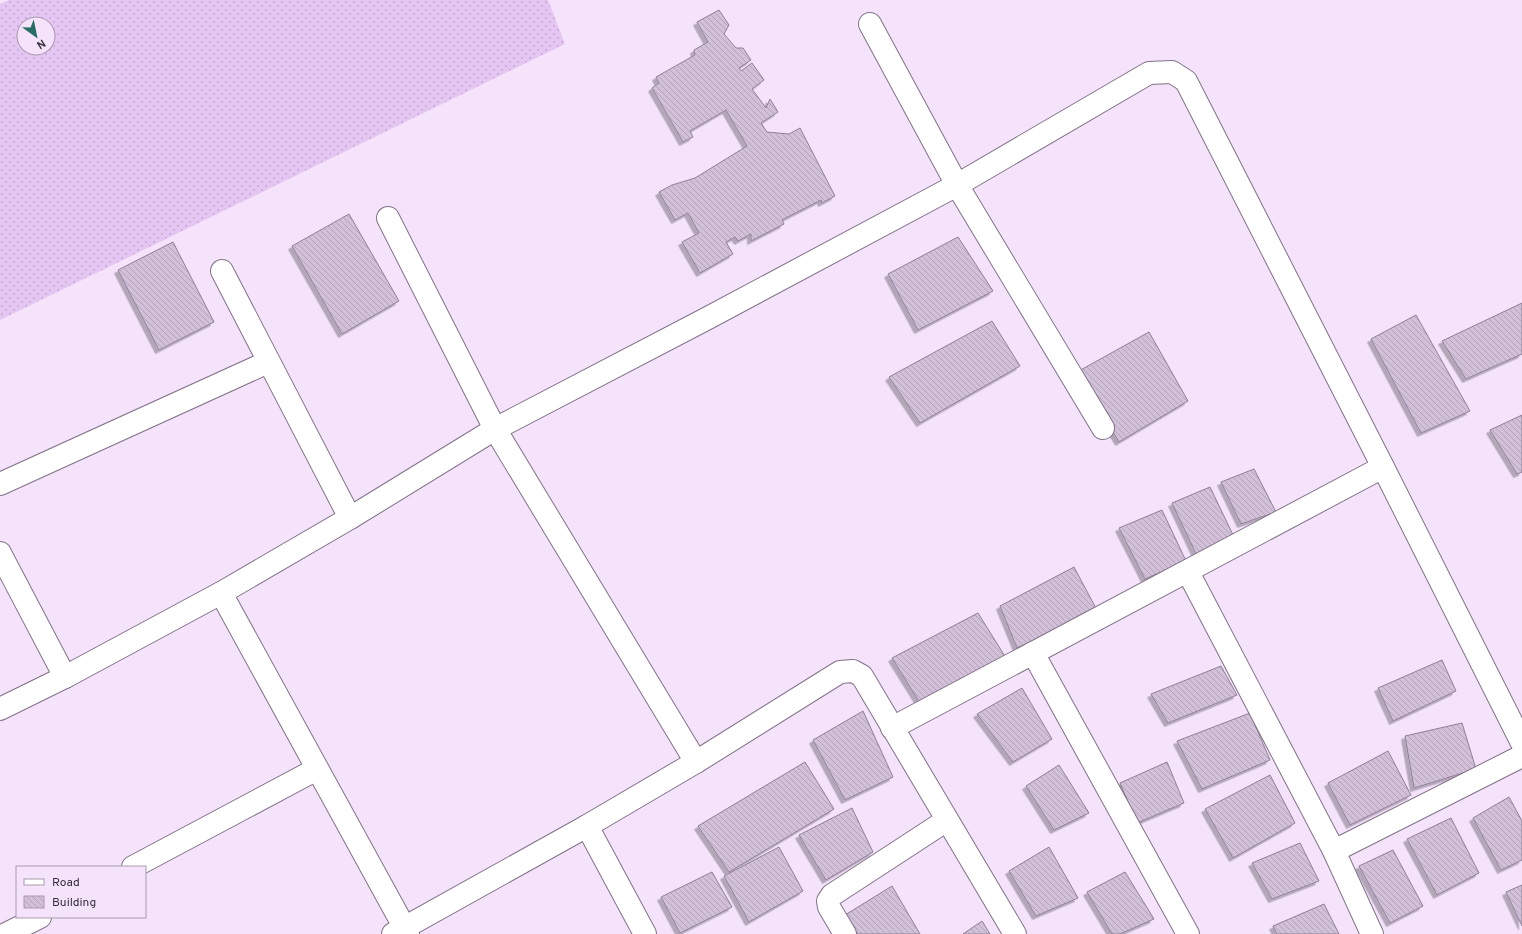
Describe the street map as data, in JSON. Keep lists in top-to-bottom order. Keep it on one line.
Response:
{"legend":["Road","Building"],"north":"bottom right"}
